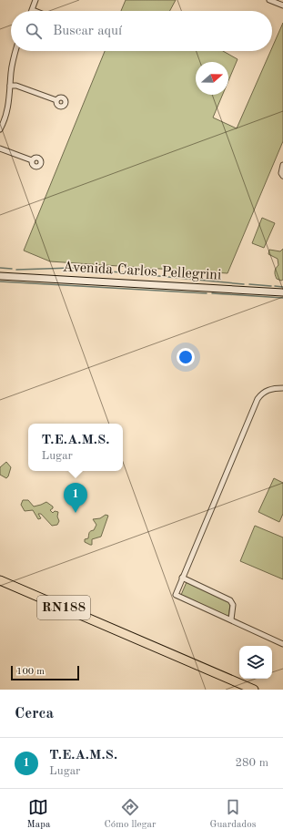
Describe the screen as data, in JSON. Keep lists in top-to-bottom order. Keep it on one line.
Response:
{"streets":{"highway":["RN188"],"main road":["Avenida Carlos Pellegrini"]},"scale_bar":"100 m","north":"right","page":{"search":"Buscar aquí","popup":["T.E.A.M.S.","Lugar"],"pins":"1","scale":"100 m","heading":"Cerca","list":[{"mark":"1","name":"T.E.A.M.S.","note":"Lugar","value":"280 m"}],"nav":["Mapa","Cómo llegar","Guardados"]}}
